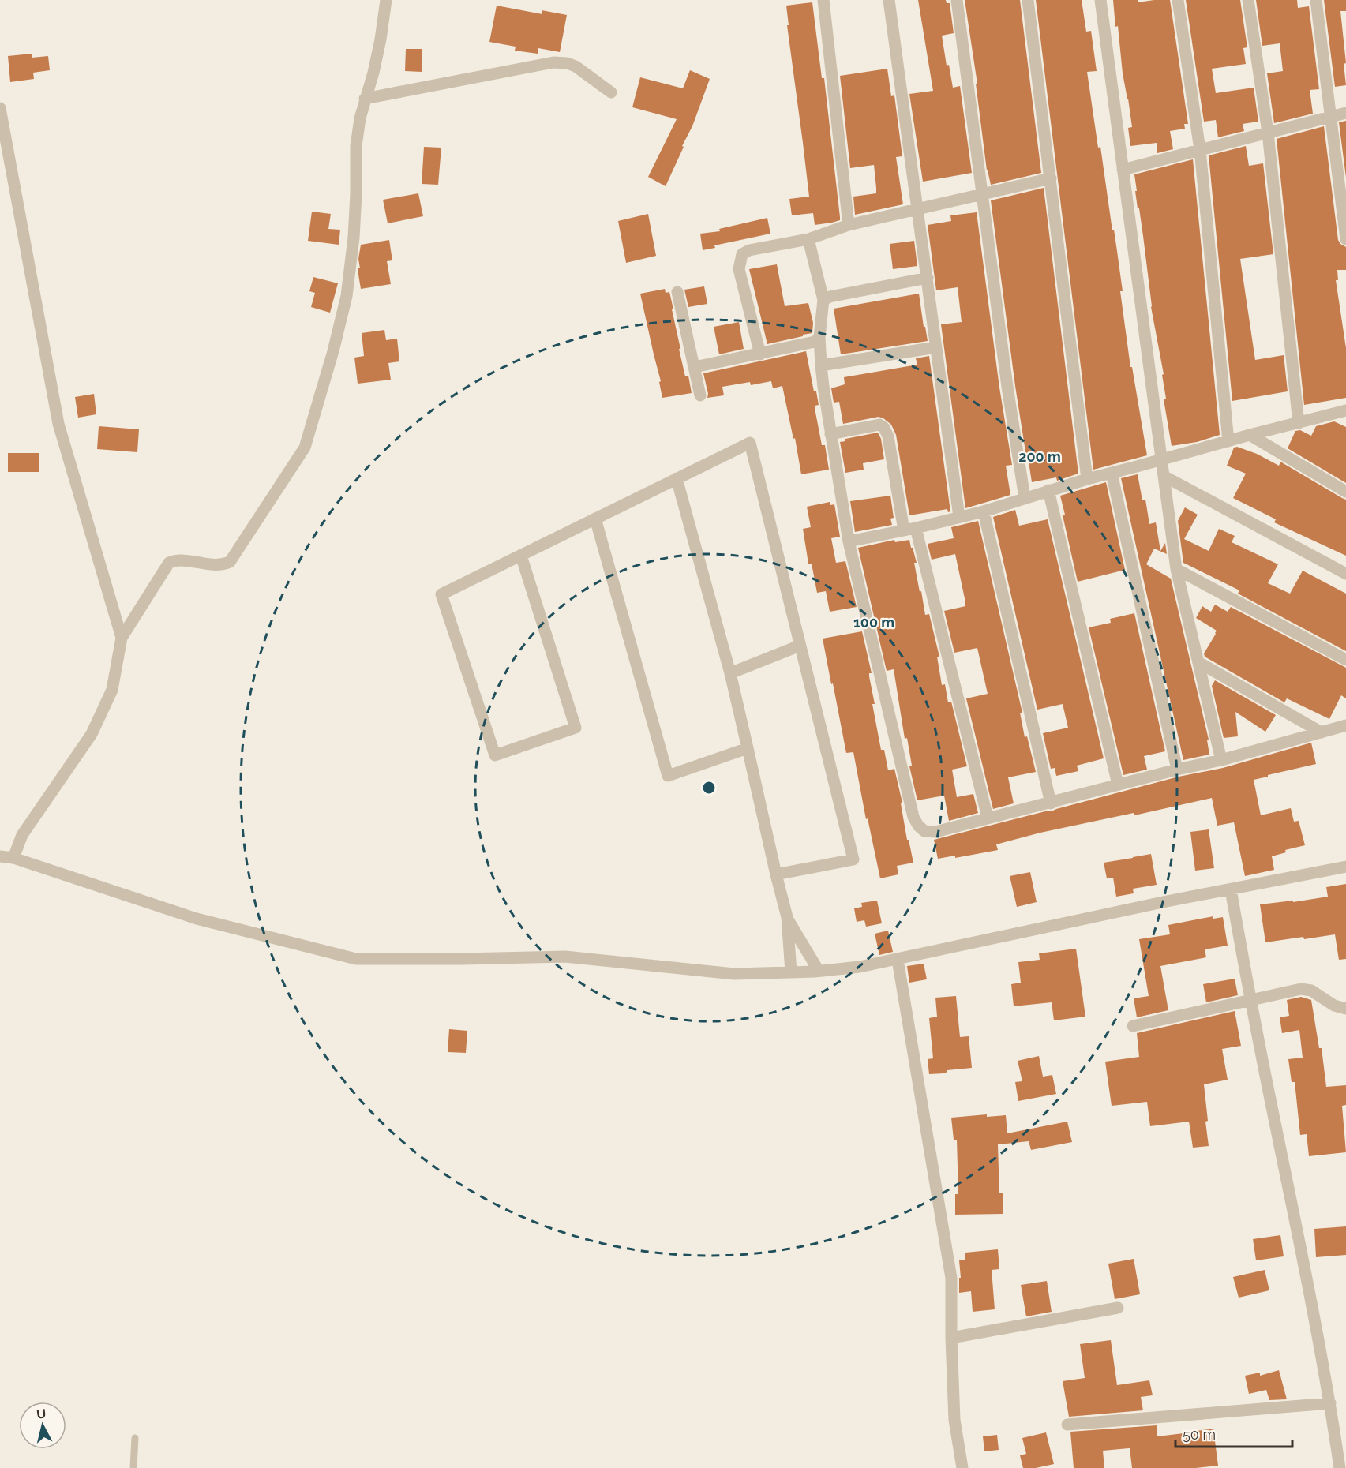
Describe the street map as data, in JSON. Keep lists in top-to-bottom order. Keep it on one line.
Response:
{"scale_bar":"50 m","north":"top","rings":["200 m","100 m"]}
